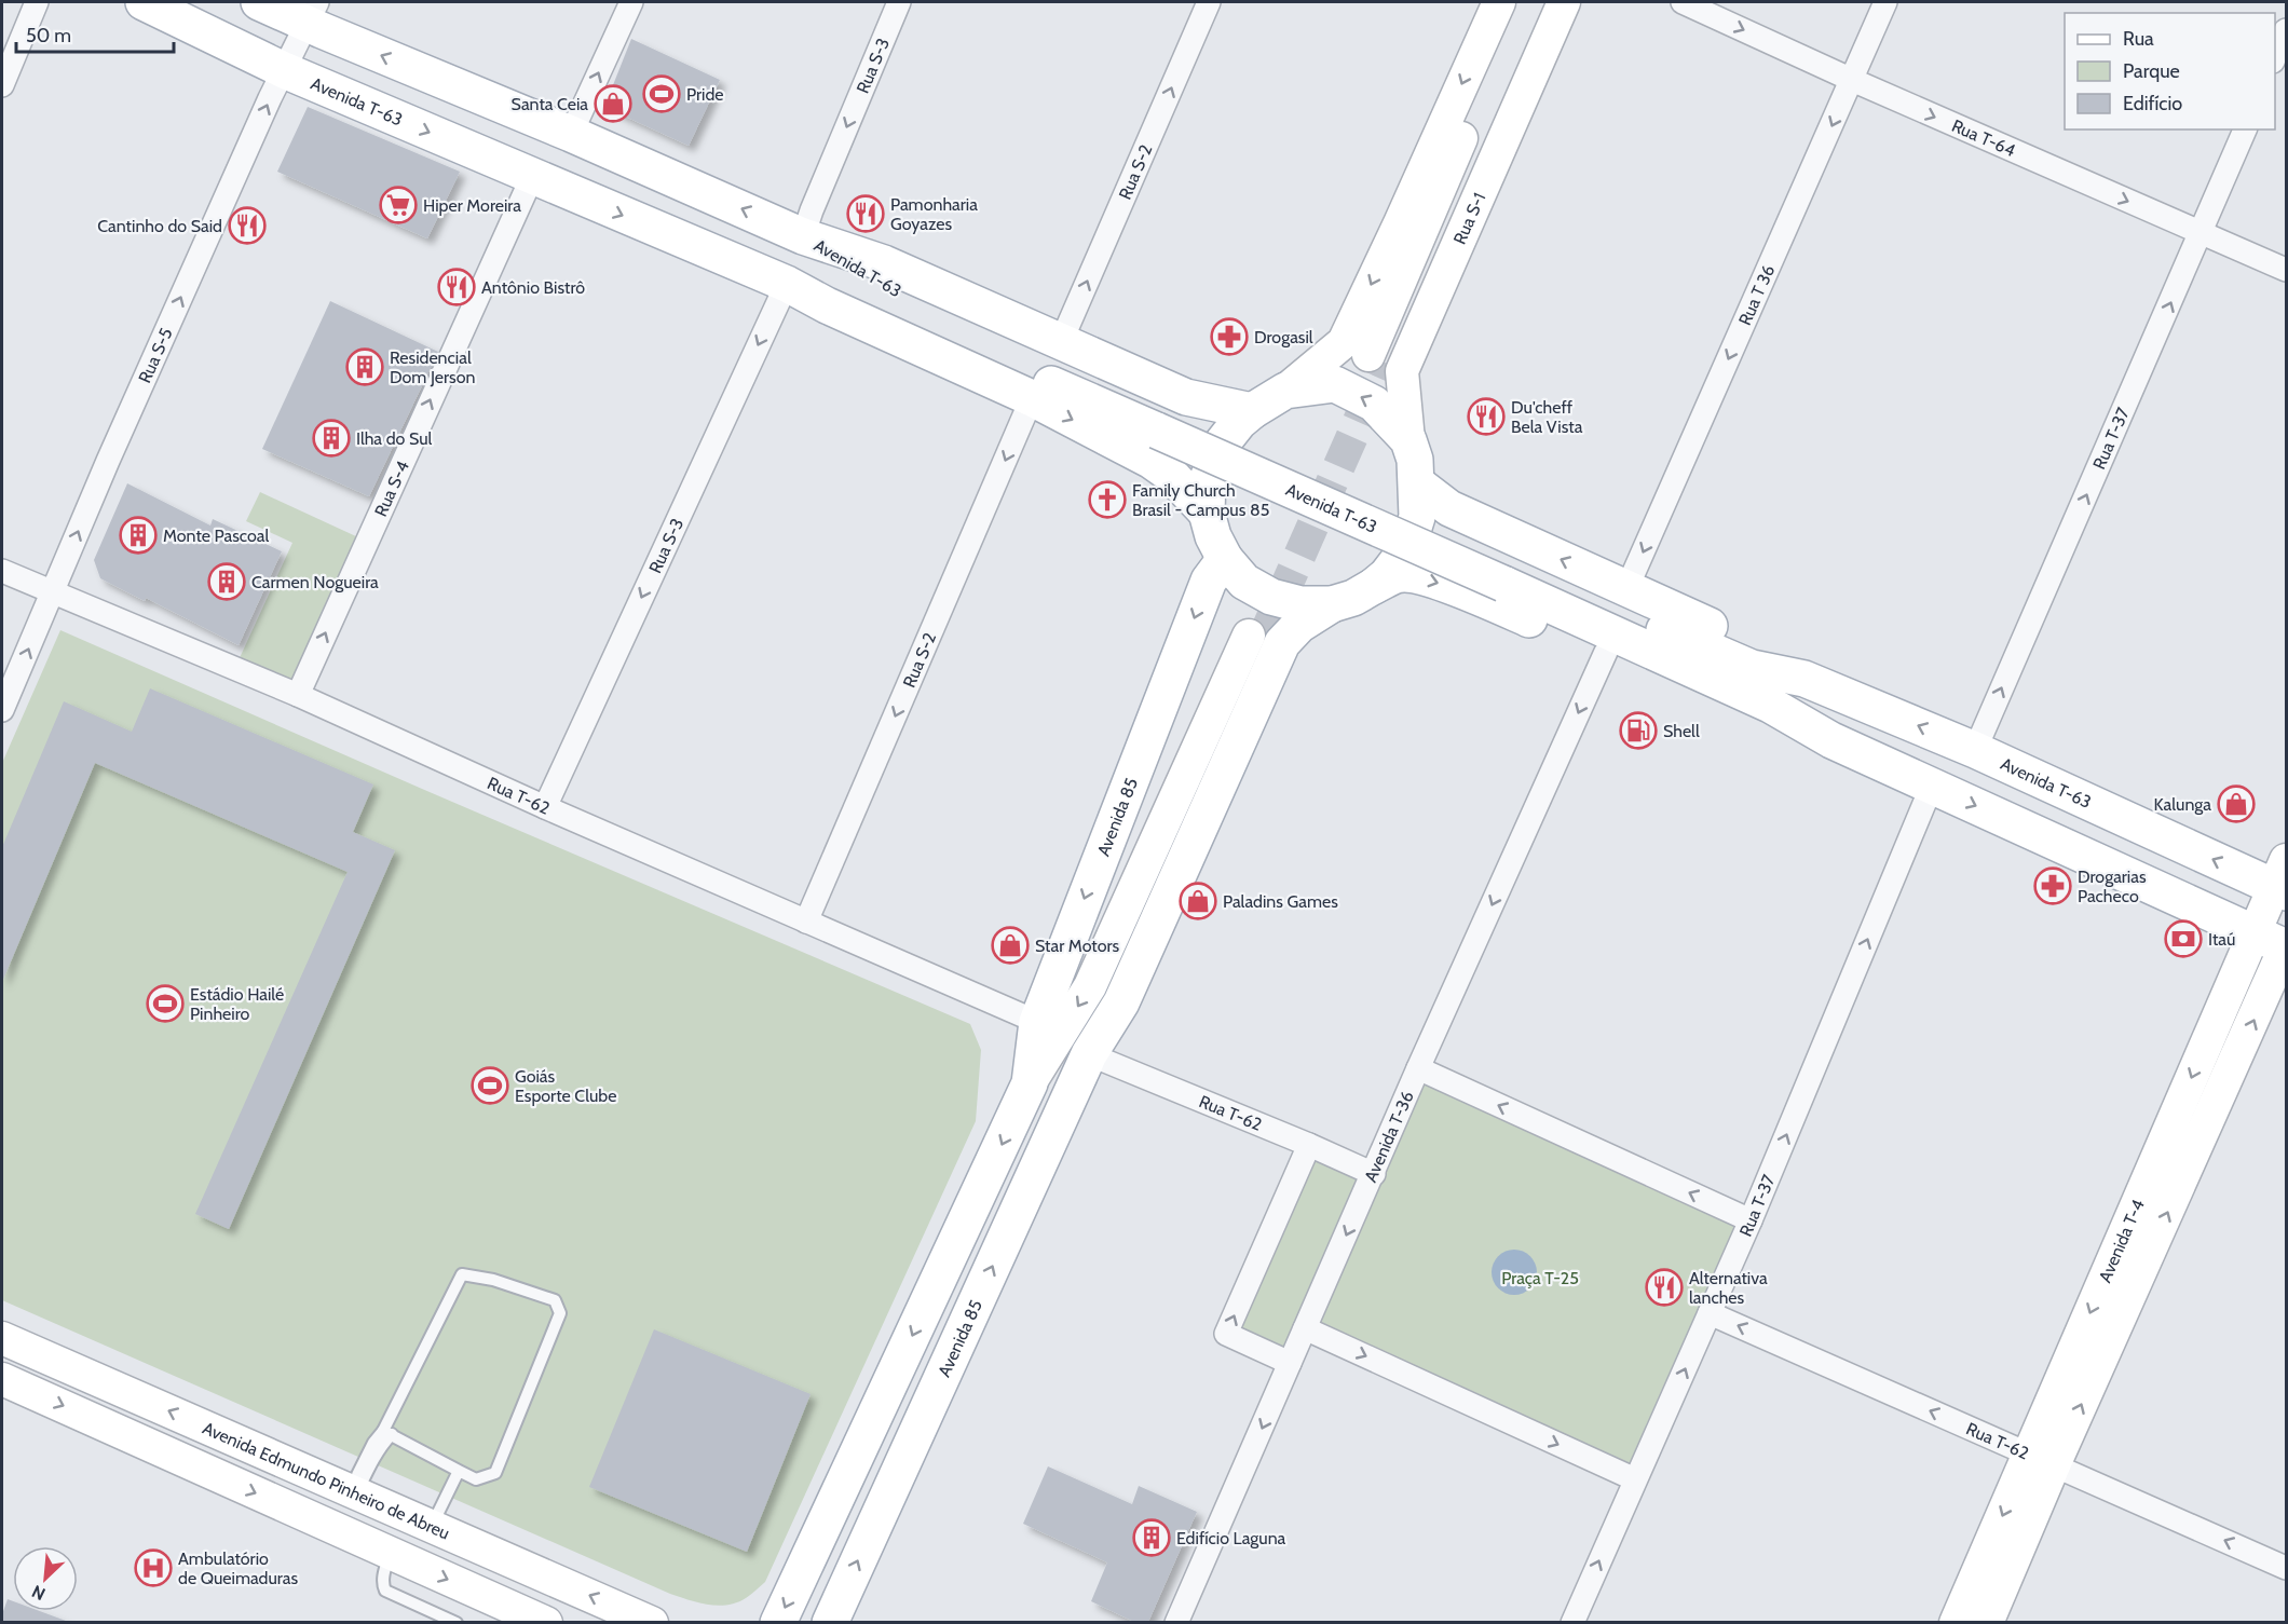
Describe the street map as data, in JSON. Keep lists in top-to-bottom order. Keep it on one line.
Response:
{"streets":{"main road":["Avenida T-63","Rua S-1","Avenida 85","Avenida T-4","Avenida Edmundo Pinheiro de Abreu"],"street":["Rua S-3","Rua T-64","Rua S-2","Rua T 36","Rua S-5","Rua T-37","Rua S-4","Rua T-62","Avenida T-36"]},"crossings":[["Rua S-3","Avenida T-63"],["Rua S-3","Rua T-62"],["Avenida T-63","Rua S-2"],["Avenida T-63","Rua T 36"],["Avenida T-63","Rua S-5"],["Avenida T-63","Rua T-37"],["Avenida T-63","Rua S-4"],["Avenida T-63","Avenida T-36"],["Avenida T-63","Avenida T-4"],["Rua T-64","Rua T 36"],["Rua T-64","Rua T-37"],["Rua S-2","Rua T-62"],["Rua S-5","Rua T-62"],["Rua T-37","Rua T-62"],["Rua S-4","Rua T-62"],["Rua T-62","Avenida 85"],["Rua T-62","Avenida T-36"],["Rua T-62","Avenida T-4"]],"one_way":["Rua S-3","Rua T-64","Rua T 36","Rua S-5","Rua T-37","Rua S-4","Avenida T-36"],"parks":["Praça T-25"],"places":{"sports":["Pride","Estádio Hailé Pinheiro","Goiás Esporte Clube"],"shop":["Santa Ceia","Kalunga","Paladins Games","Star Motors"],"supermarket":["Hiper Moreira"],"restaurant":["Pamonharia Goyazes","Cantinho do Said","Antônio Bistrô","Du'cheff Bela Vista","Alternativa lanches"],"pharmacy":["Drogasil","Drogarias Pacheco"],"building":["Residencial Dom Jerson","Ilha do Sul","Monte Pascoal","Carmen Nogueira","Edifício Laguna"],"church":["Family Church Brasil - Campus 85"],"fuel station":["Shell"],"bank":["Itaú"],"hospital":["Ambulatório de Queimaduras"]},"legend":["Rua","Parque","Edifício"],"scale_bar":"50 m","north":"bottom left"}
